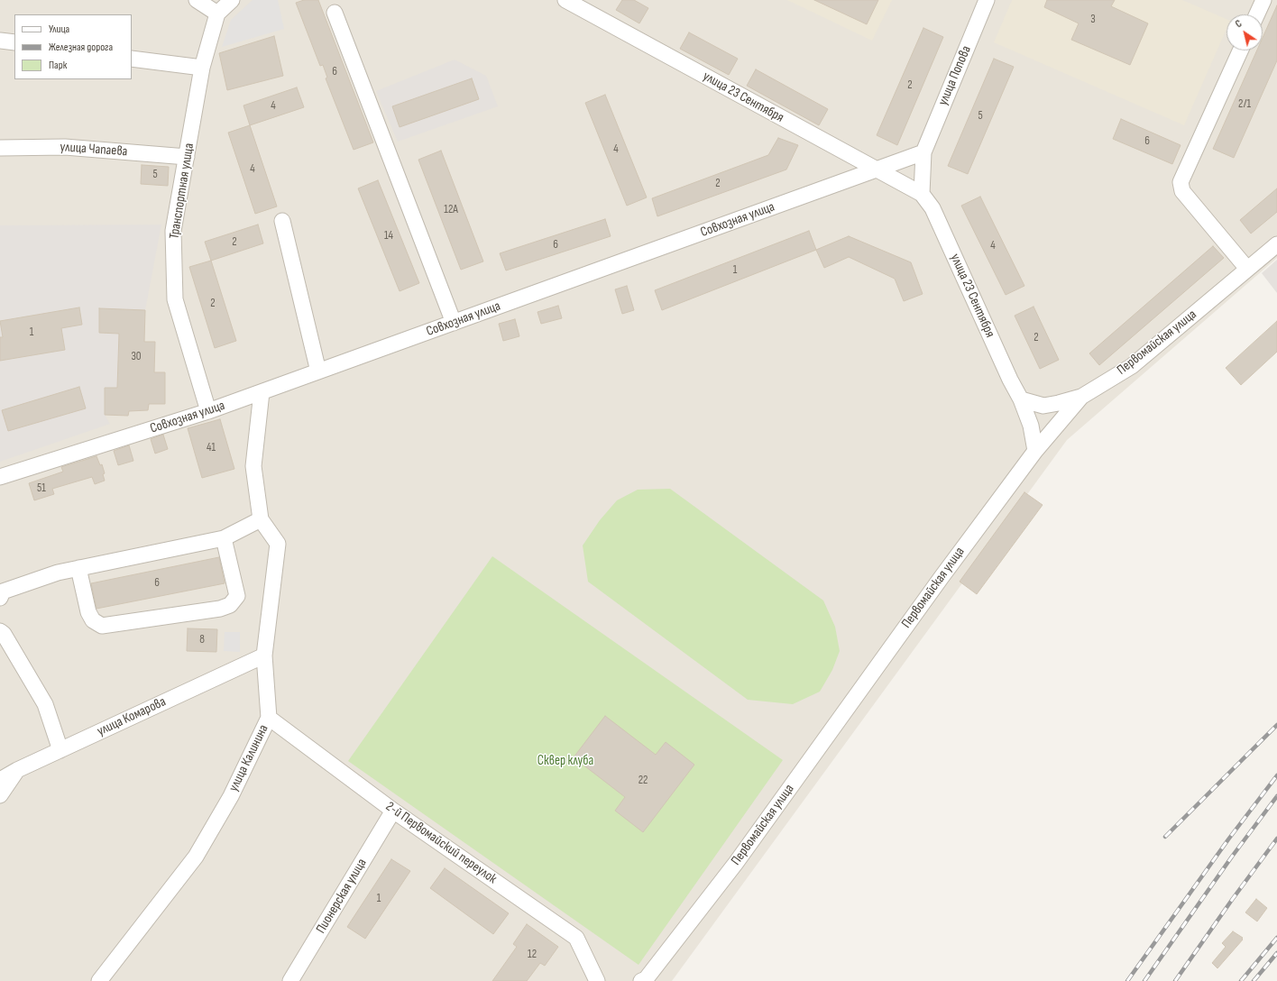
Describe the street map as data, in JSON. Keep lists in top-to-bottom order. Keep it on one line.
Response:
{"streets":{"street":["улица Попова","улица 23 Сентября","улица Чапаева","Транспортная улица","Совхозная улица","Первомайская улица","улица Комарова","улица Калинина","2-й Первомайский переулок","Пионерская улица"]},"crossings":[["улица Попова","Совхозная улица"],["улица 23 Сентября","Совхозная улица"],["улица 23 Сентября","Первомайская улица"],["улица Чапаева","Транспортная улица"],["Транспортная улица","Совхозная улица"],["Совхозная улица","улица Калинина"],["улица Комарова","улица Калинина"],["улица Калинина","2-й Первомайский переулок"],["2-й Первомайский переулок","Пионерская улица"]],"parks":["Сквер клуба"],"house_numbers":["3","6","2","2/1","4","5","6","4","4","5","2","12А","14","2","6","4","1","2","1","2","30","41","51","6","8","22","1","12"],"legend":["Улица","Железная дорога","Парк"],"north":"top left"}
